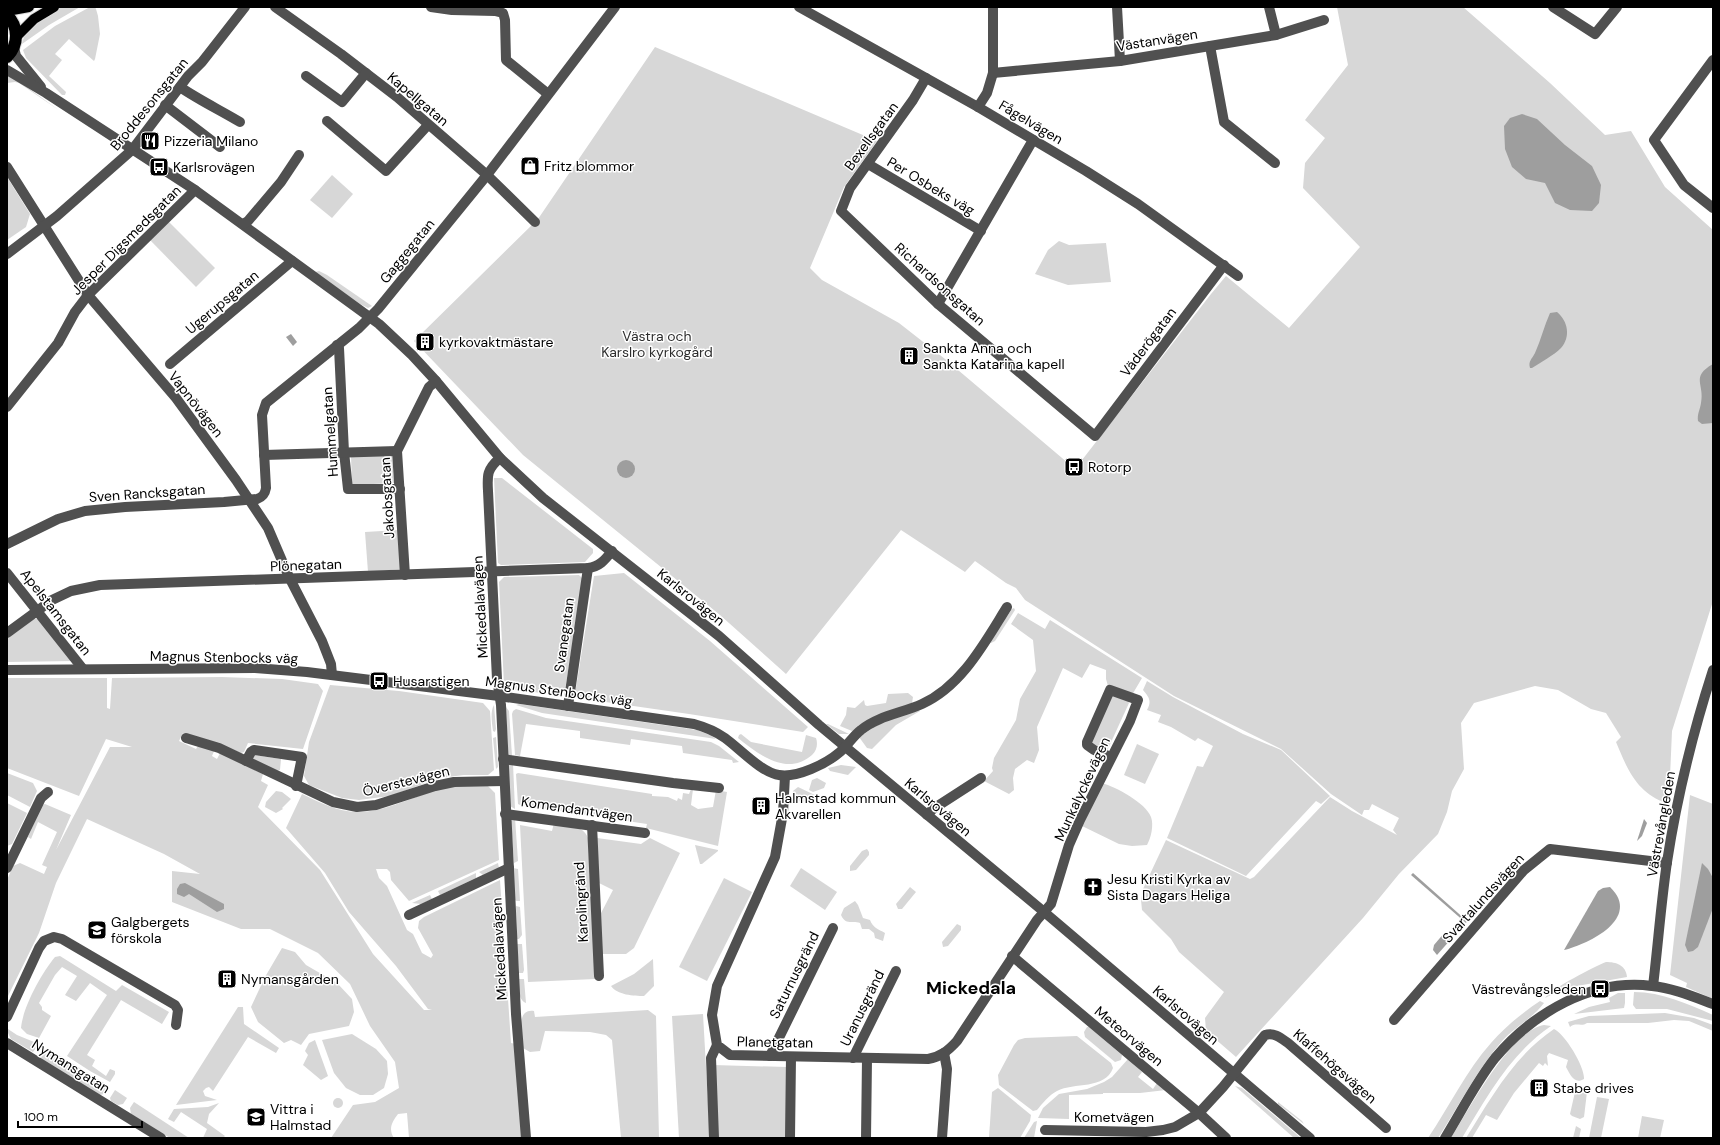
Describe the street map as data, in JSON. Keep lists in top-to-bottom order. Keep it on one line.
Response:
{"streets":{"street":["Västanvägen","Kapellgatan","Broddesonsgatan","Fågelvägen","Bexellsgatan","Per Osbeks väg","Jesper Digsmedsgatan","Gaggegatan","Richardsonsgatan","Ugerupsgatan","Väderögatan","Vapnövägen","Hummelgatan","Sven Rancksgatan","Jakobsgatan","Plönegatan","Karlsrovägen","Mickedalavägen","Apelstamsgatan","Svanegatan","Magnus Stenbocks väg","Överstevägen","Munkalyckevägen","Komendantvägen","Västrevångleden","Svartalundsvägen","Karolingränd","Saturnusgränd","Uranusgränd","Meteorvägen","Planetgatan","Nymansgatan","Klaffehögsvägen","Kometvägen"]},"crossings":[["Kapellgatan","Gaggegatan"],["Broddesonsgatan","Vapnövägen"],["Broddesonsgatan","Karlsrovägen"],["Fågelvägen","Bexellsgatan"],["Fågelvägen","Väderögatan"],["Bexellsgatan","Per Osbeks väg"],["Bexellsgatan","Richardsonsgatan"],["Jesper Digsmedsgatan","Vapnövägen"],["Jesper Digsmedsgatan","Karlsrovägen"],["Gaggegatan","Vapnövägen"],["Gaggegatan","Hummelgatan"],["Gaggegatan","Sven Rancksgatan"],["Gaggegatan","Karlsrovägen"],["Richardsonsgatan","Väderögatan"],["Ugerupsgatan","Karlsrovägen"],["Vapnövägen","Sven Rancksgatan"],["Vapnövägen","Plönegatan"],["Vapnövägen","Magnus Stenbocks väg"],["Hummelgatan","Jakobsgatan"],["Jakobsgatan","Plönegatan"],["Jakobsgatan","Karlsrovägen"],["Plönegatan","Karlsrovägen"],["Plönegatan","Mickedalavägen"],["Plönegatan","Apelstamsgatan"],["Plönegatan","Svanegatan"],["Karlsrovägen","Mickedalavägen"],["Karlsrovägen","Munkalyckevägen"],["Karlsrovägen","Klaffehögsvägen"],["Karlsrovägen","Kometvägen"],["Mickedalavägen","Magnus Stenbocks väg"],["Mickedalavägen","Överstevägen"],["Mickedalavägen","Komendantvägen"],["Apelstamsgatan","Magnus Stenbocks väg"],["Svanegatan","Magnus Stenbocks väg"],["Magnus Stenbocks väg","Planetgatan"],["Komendantvägen","Karolingränd"],["Västrevångleden","Svartalundsvägen"],["Saturnusgränd","Planetgatan"],["Uranusgränd","Planetgatan"],["Meteorvägen","Kometvägen"],["Klaffehögsvägen","Kometvägen"]],"districts":["Mickedala"],"parks":["Västra och Karslro kyrkogård"],"places":{"restaurant":["Pizzeria Milano"],"shop":["Fritz blommor"],"bus stop":["Karlsrovägen","Rotorp","Husarstigen","Västrevångsleden"],"building":["kyrkovaktmästare","Sankta Anna och Sankta Katarina kapell","Halmstad kommun Akvarellen","Nymansgården","Stabe drives"],"church":["Jesu Kristi Kyrka av Sista Dagars Heliga"],"school or university":["Galgbergets förskola","Vittra i Halmstad"]},"scale_bar":"100 m"}
